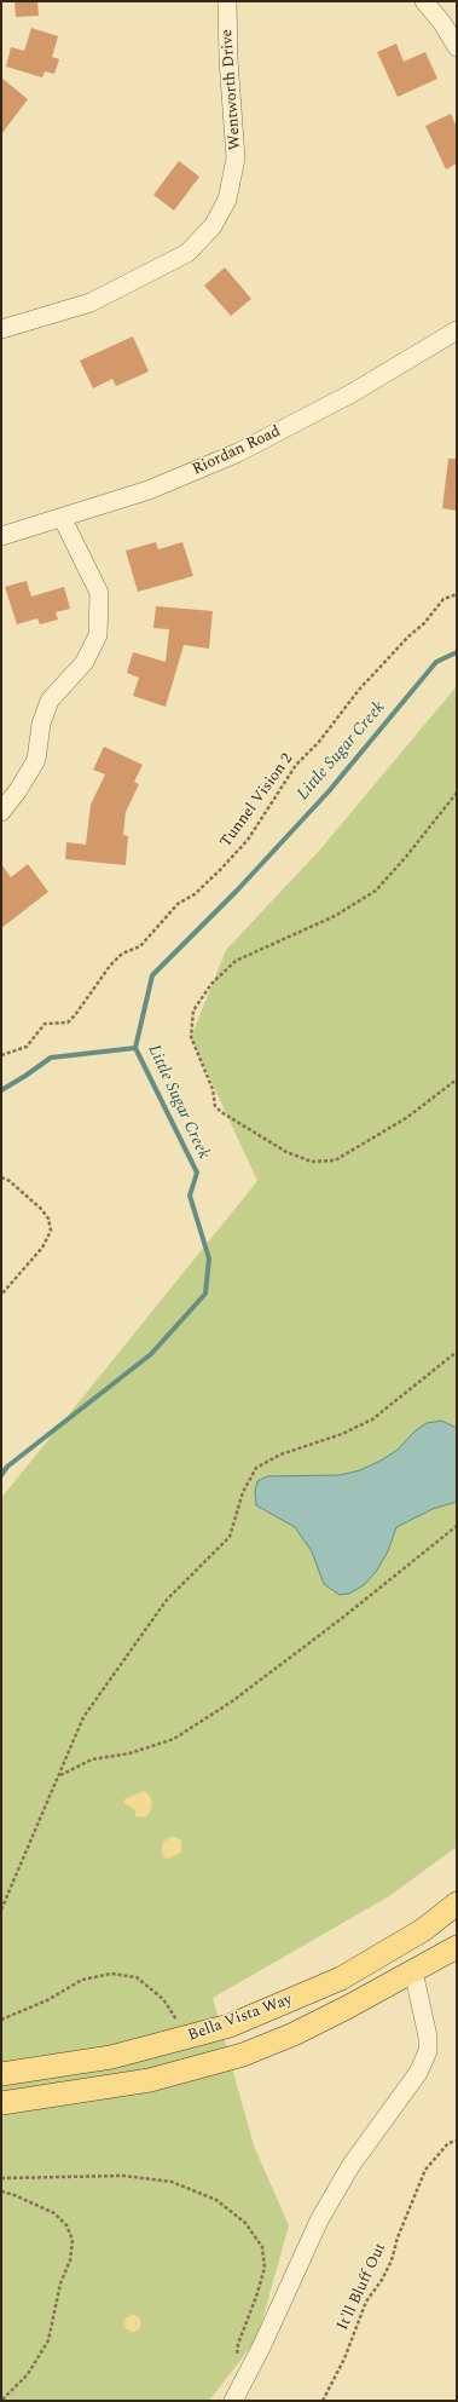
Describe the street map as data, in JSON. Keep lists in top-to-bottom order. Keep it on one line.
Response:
{"streets":{"main road":["Bella Vista Way"],"street":["Wentworth Drive","Riordan Road"],"path":["Tunnel Vision 2","It'll Bluff Out"]},"water":["Little Sugar Creek"]}
